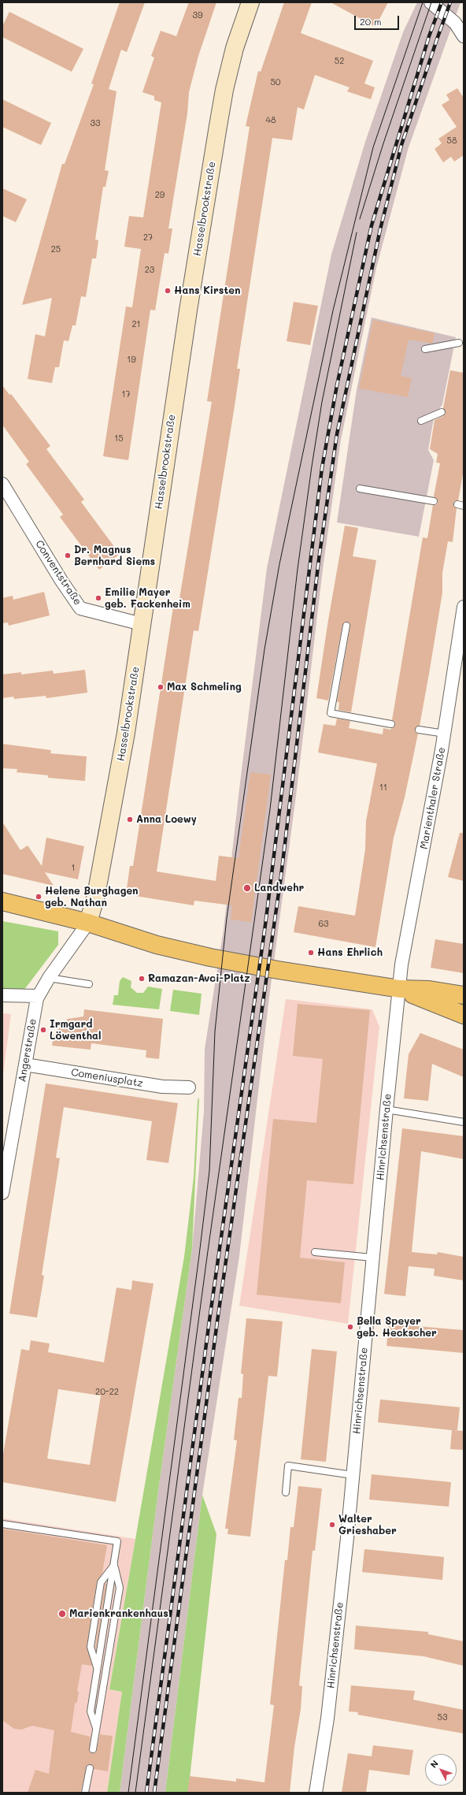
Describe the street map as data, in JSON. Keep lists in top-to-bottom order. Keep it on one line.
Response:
{"streets":{"street":["Hasselbrookstraße","Conventstraße","Marienthaler Straße","Angerstraße","Comeniusplatz","Hinrichsenstraße"]},"crossings":[["Hasselbrookstraße","Conventstraße"],["Hasselbrookstraße","Angerstraße"],["Marienthaler Straße","Hinrichsenstraße"],["Angerstraße","Comeniusplatz"]],"places":["Hans Kirsten","Dr. Magnus Bernhard Siems","Emilie Mayer geb. Fackenheim","Max Schmeling","Anna Loewy","Landwehr","Helene Burghagen geb. Nathan","Hans Ehrlich","Ramazan-Avci-Platz","Irmgard Löwenthal","Bella Speyer geb. Heckscher","Walter Grieshaber","Marienkrankenhaus"],"house_numbers":["39","52","50","48","33","58","29","27","25","23","21","19","17","15","11","1","63","20-22","53"],"scale_bar":"20 m","north":"top left"}
